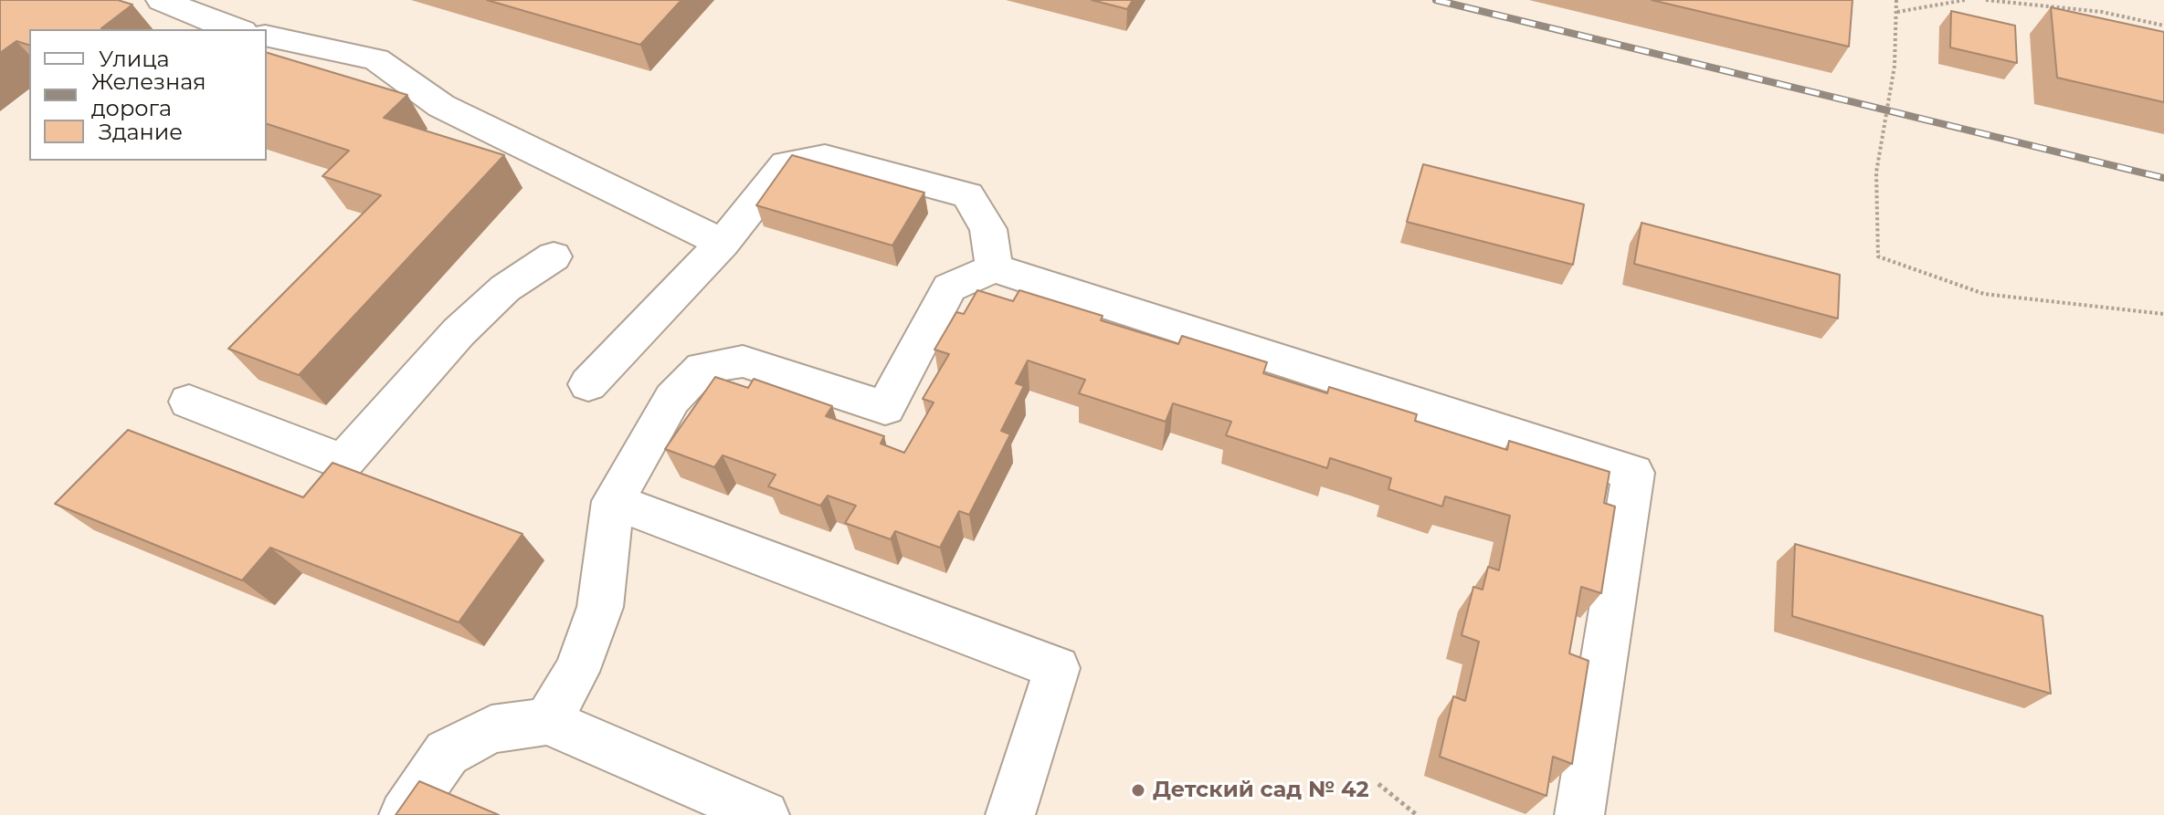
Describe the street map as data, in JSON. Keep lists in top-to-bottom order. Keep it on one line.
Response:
{"places":["Детский сад № 42"],"legend":["Улица","Железная дорога","Здание"]}
